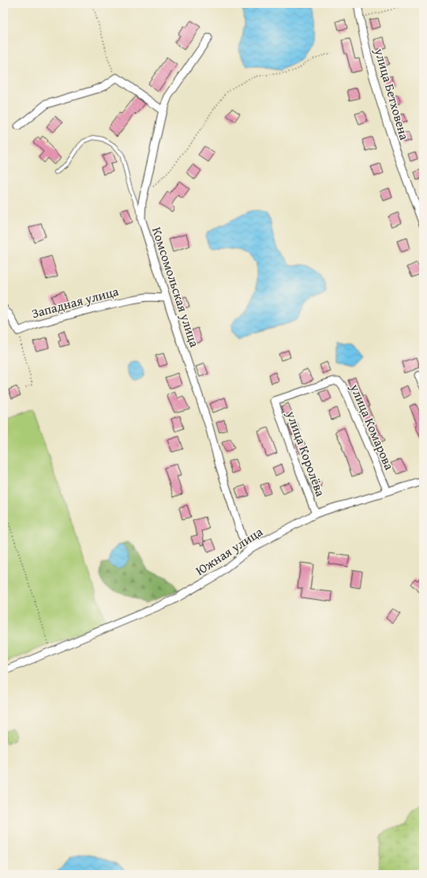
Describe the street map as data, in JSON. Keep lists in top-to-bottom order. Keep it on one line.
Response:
{"streets":{"street":["улица Бетховена","Комсомольская улица","Западная улица","улица Комарова","улица Королёва","Южная улица"]},"crossings":[["Комсомольская улица","Западная улица"],["Комсомольская улица","Южная улица"],["улица Комарова","улица Королёва"],["улица Комарова","Южная улица"],["улица Королёва","Южная улица"]]}
